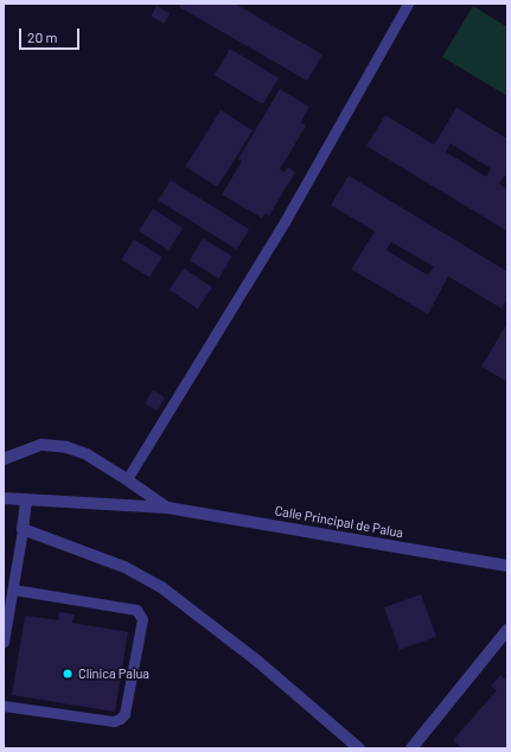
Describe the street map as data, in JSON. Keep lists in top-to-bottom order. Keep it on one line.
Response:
{"streets":{"street":["Calle Principal de Palua"]},"places":["Clínica Palua"],"scale_bar":"20 m"}
